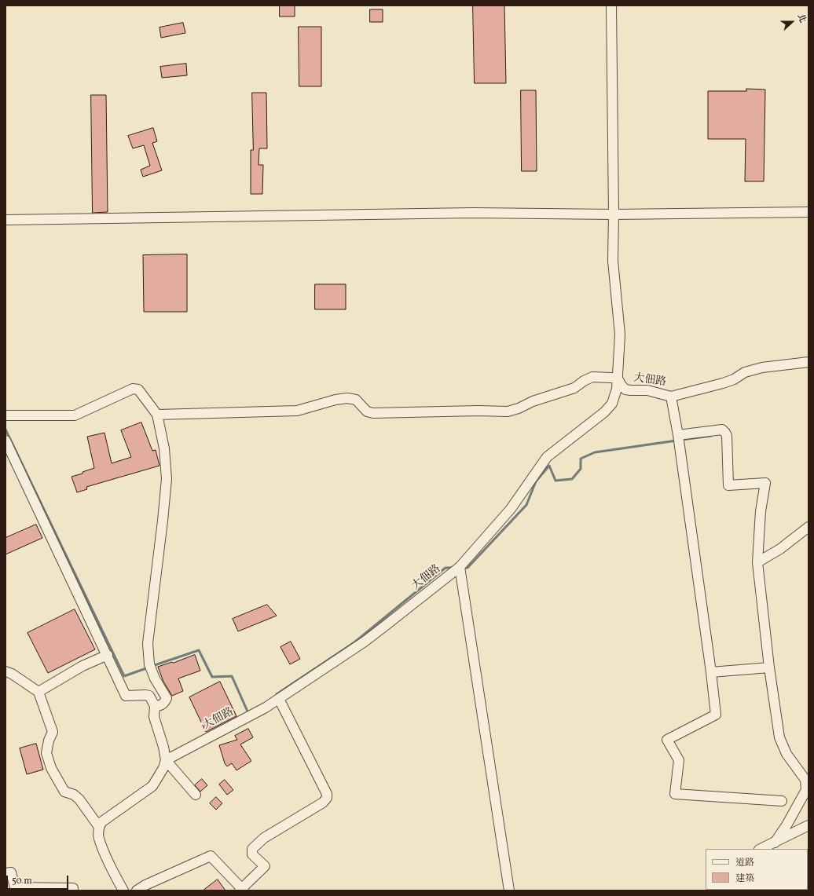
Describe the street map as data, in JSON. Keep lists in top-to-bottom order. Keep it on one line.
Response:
{"streets":{"street":["大佃路"]},"legend":["道路","建築"],"scale_bar":"50 m","north":"right"}
